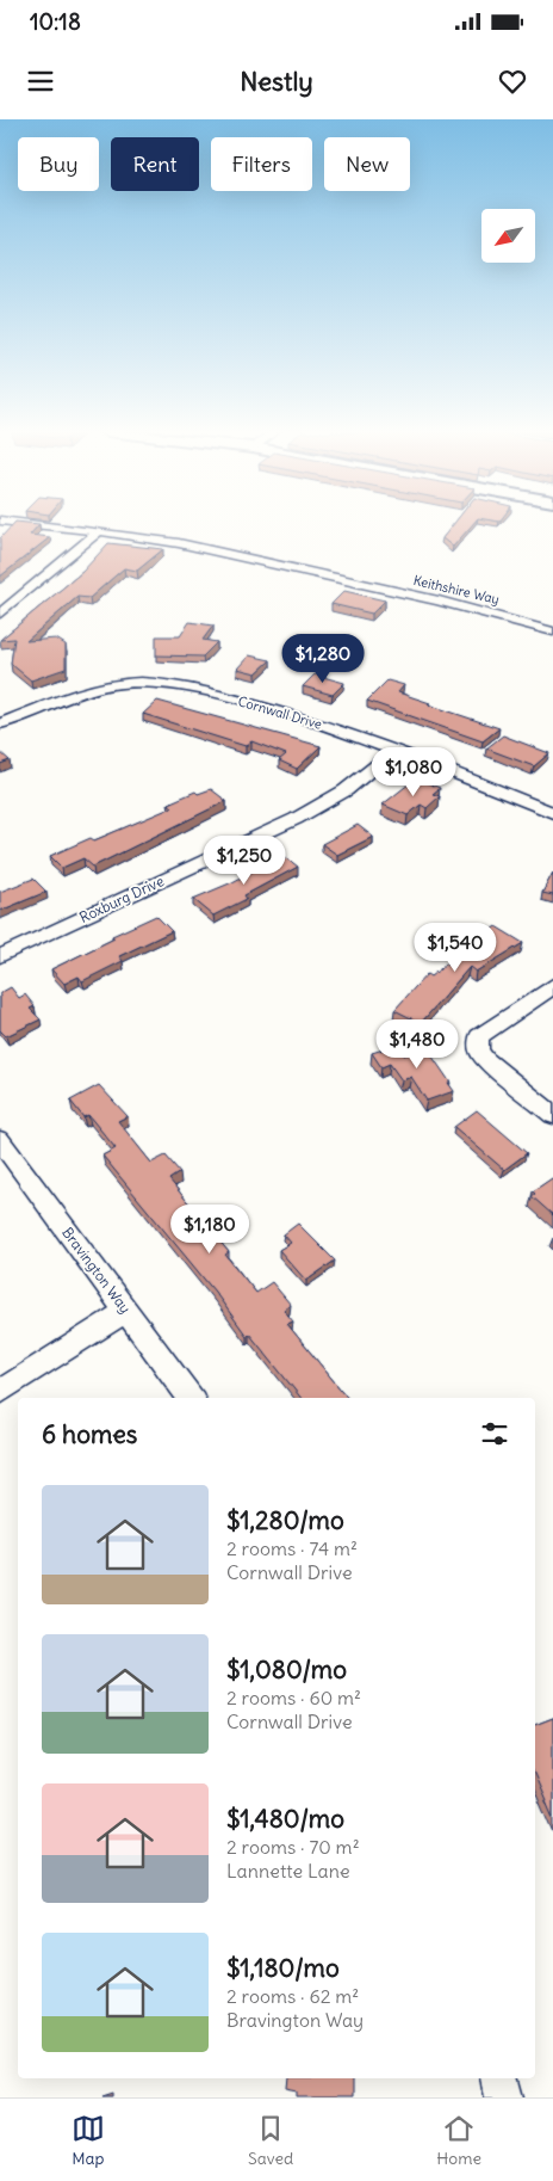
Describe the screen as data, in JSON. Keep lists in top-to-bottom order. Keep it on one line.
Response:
{"streets":{"street":["Keithshire Way","Cornwall Drive","Roxburg Drive","Bravington Way"]},"crossings":[["Cornwall Drive","Roxburg Drive"]],"north":"bottom left","page":{"status":"10:18","header":"Nestly","chip":["Buy","Rent","Filters","New"],"price":["$1,280","$1,080","$1,250","$1,540","$1,480","$1,180"],"heading":"6 homes","list":[{"name":"$1,280/mo","note":"2 rooms · 74 m² · Cornwall Drive"},{"name":"$1,080/mo","note":"2 rooms · 60 m² · Cornwall Drive"},{"name":"$1,480/mo","note":"2 rooms · 70 m² · Lannette Lane"},{"name":"$1,180/mo","note":"2 rooms · 62 m² · Bravington Way"}],"tabs":["Map","Saved","Home"]}}
